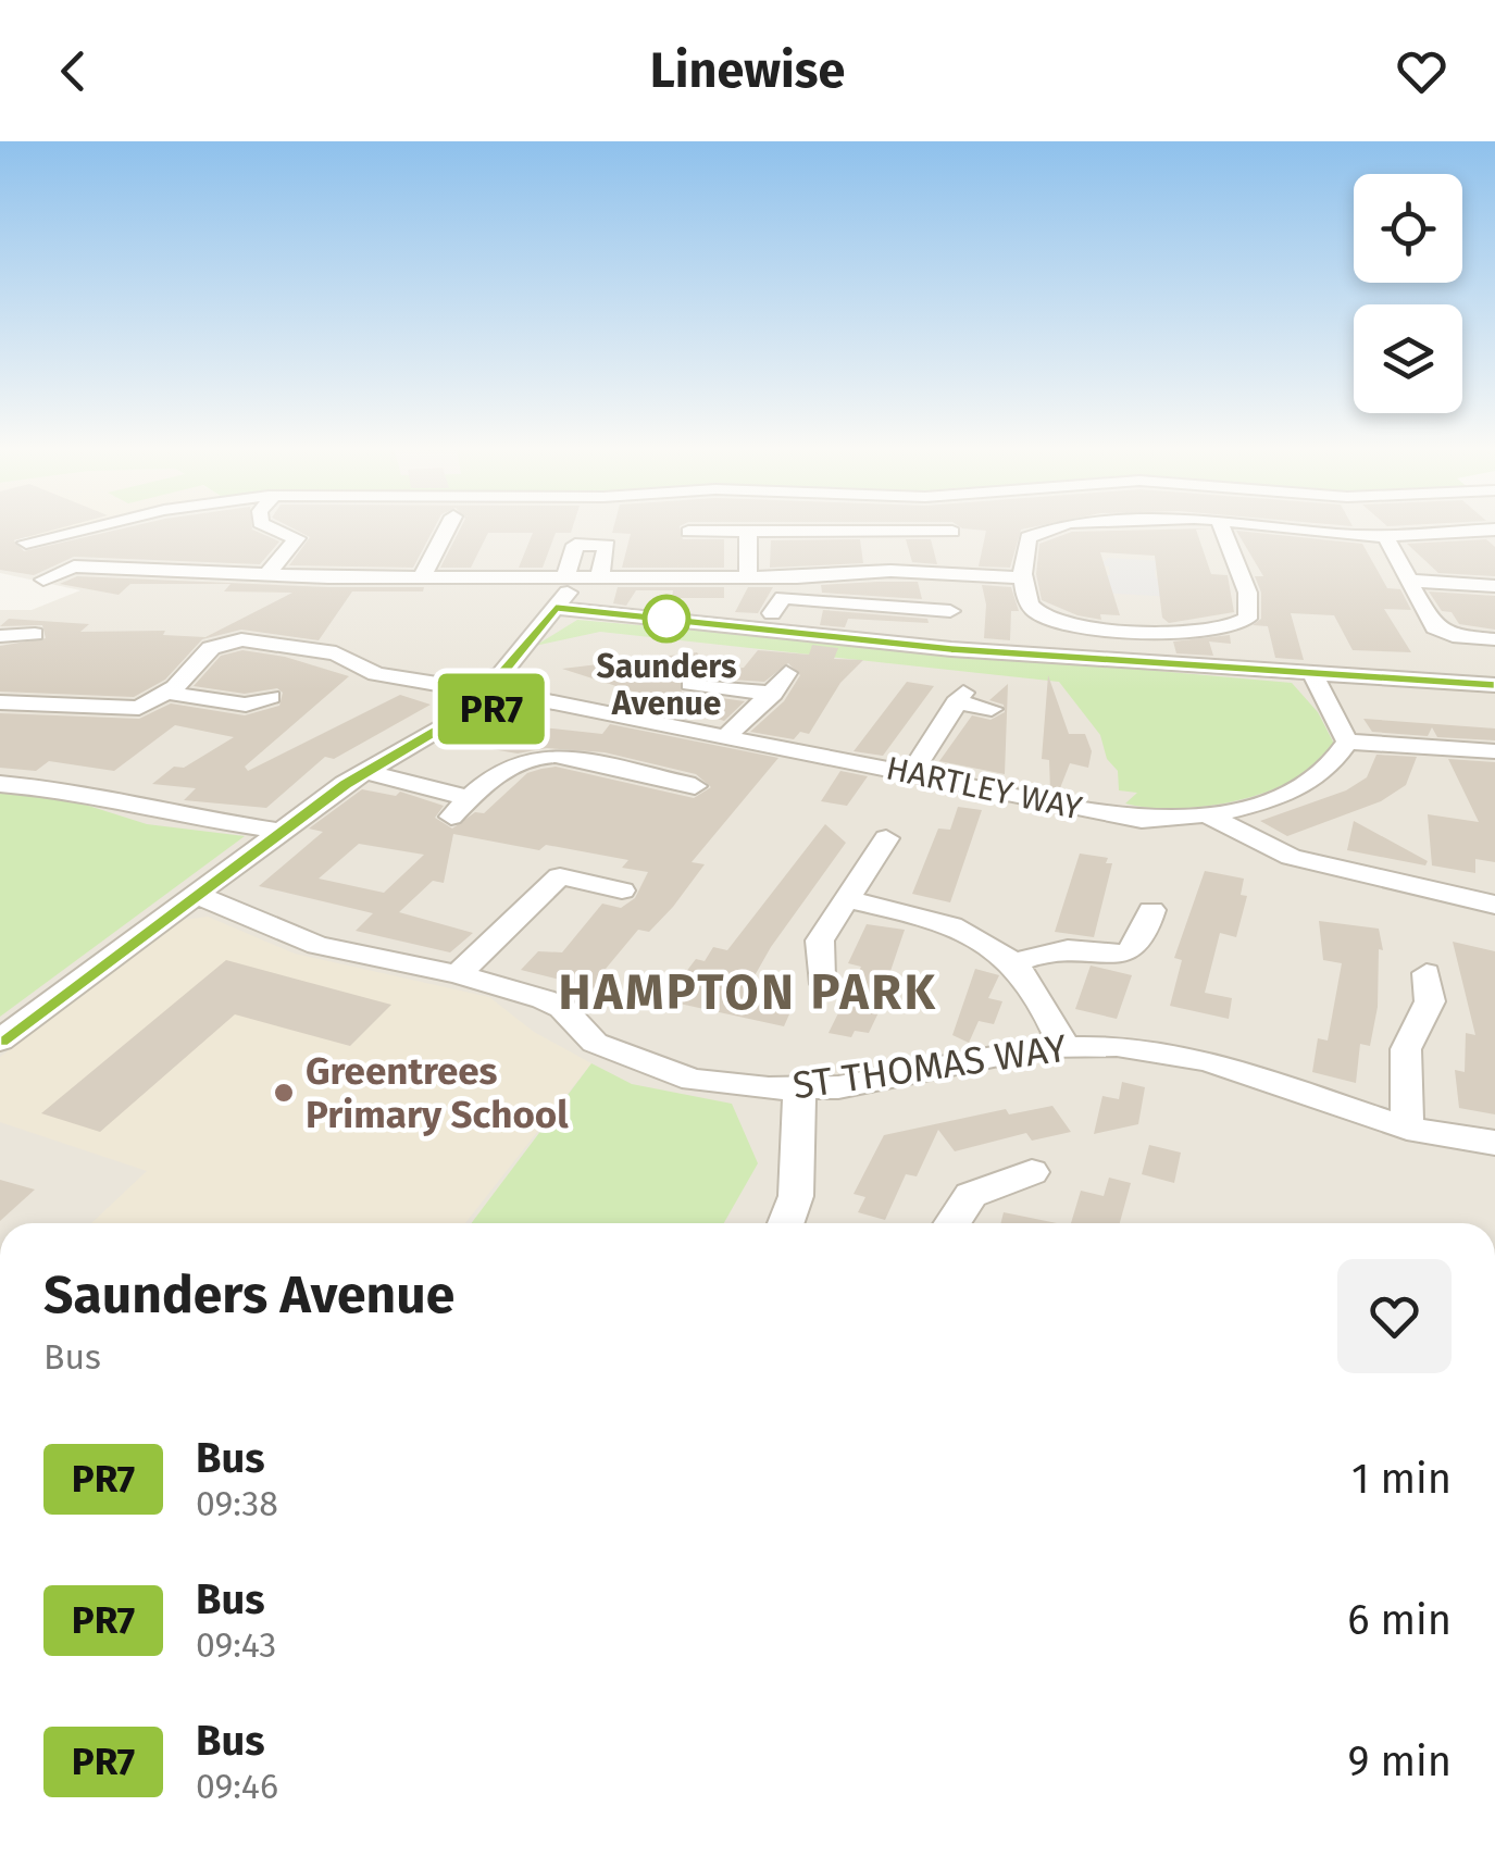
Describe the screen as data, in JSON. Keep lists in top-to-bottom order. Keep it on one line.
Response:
{"streets":{"street":["HARTLEY WAY","ST THOMAS WAY"]},"districts":["HAMPTON PARK"],"places":["Saunders Avenue","Greentrees Primary School"],"lines":["bus line PR7"],"page":{"header":"Linewise","on_map":"PR7","heading":["Saunders Avenue","Bus"],"list":[{"mark":"PR7","name":"Bus","note":"09:38","value":"1 min"},{"mark":"PR7","name":"Bus","note":"09:43","value":"6 min"},{"mark":"PR7","name":"Bus","note":"09:46","value":"9 min"}]}}
